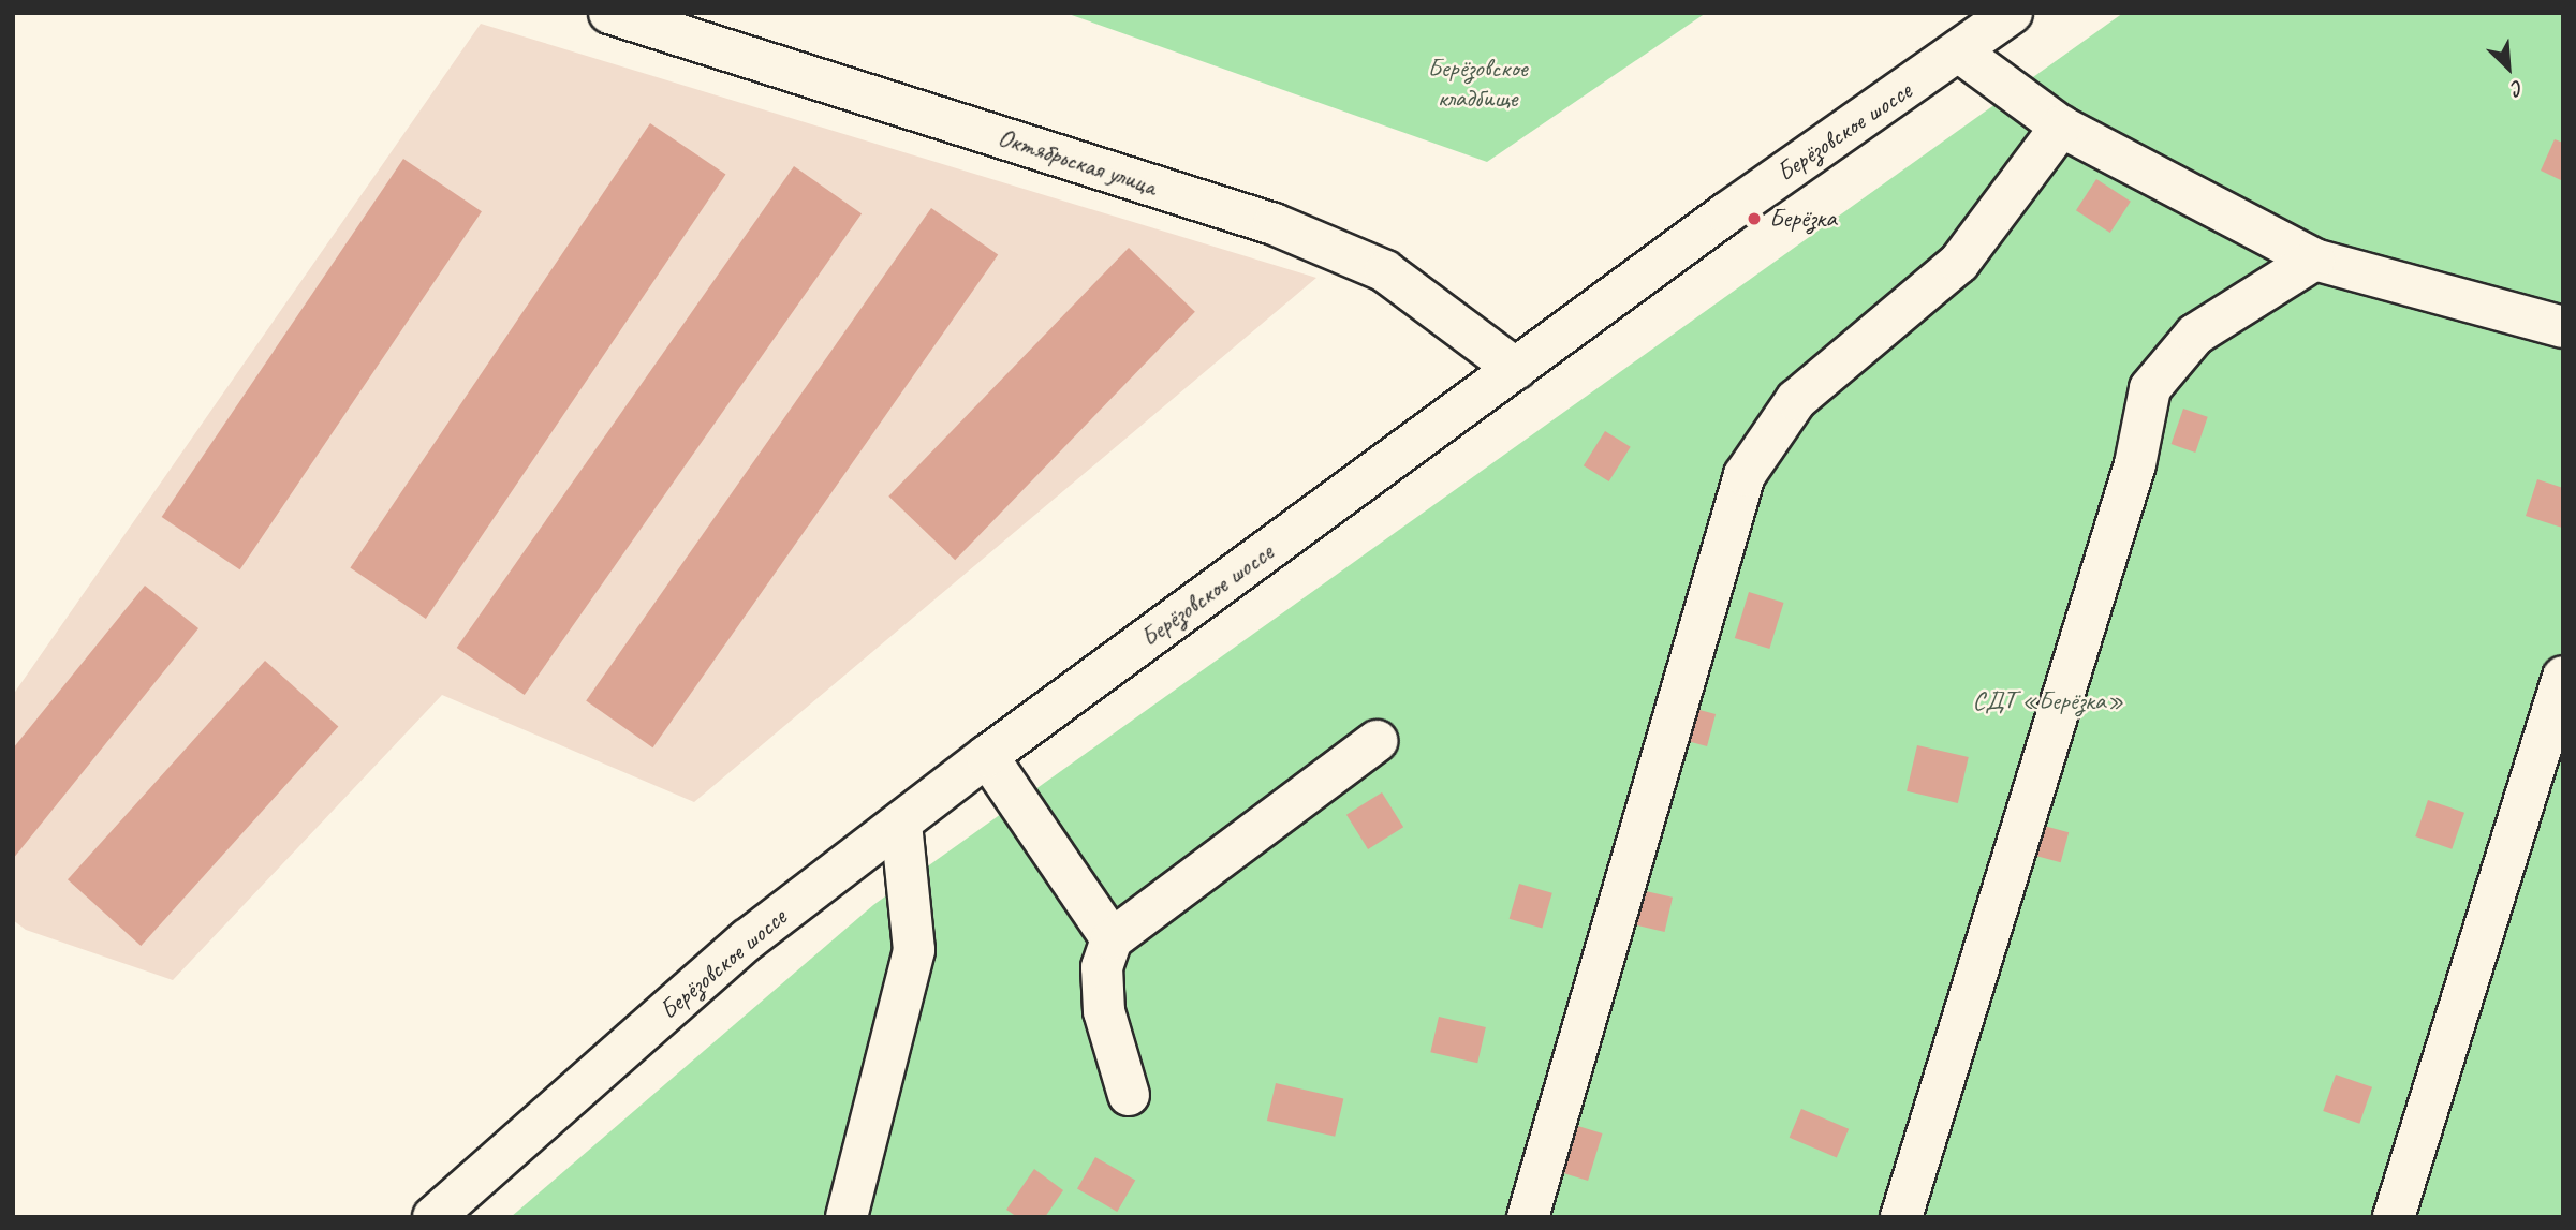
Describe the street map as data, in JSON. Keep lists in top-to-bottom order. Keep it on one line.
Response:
{"streets":{"street":["Берёзовское шоссе","Октябрьская улица"]},"crossings":[["Берёзовское шоссе","Октябрьская улица"]],"parks":["Берёзовское кладбище","СДТ «Берёзка»"],"places":["Берёзка"],"north":"bottom right"}
